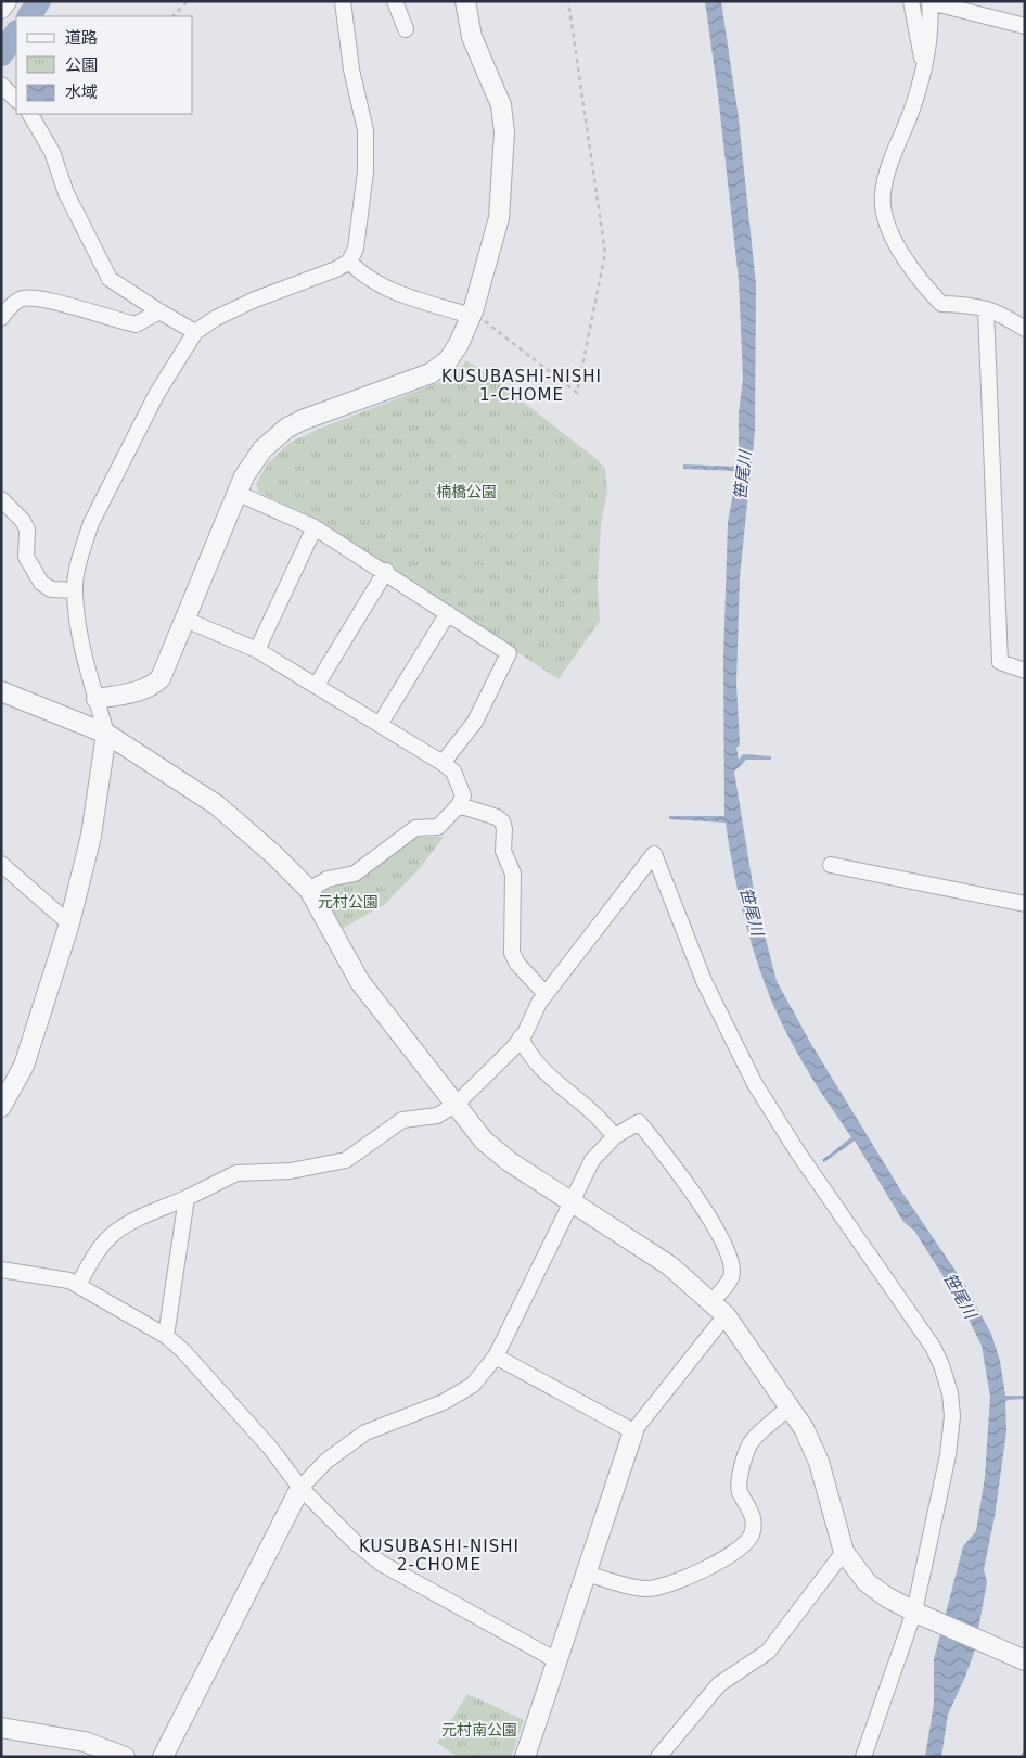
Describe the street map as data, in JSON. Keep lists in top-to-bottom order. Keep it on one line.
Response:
{"districts":["KUSUBASHI-NISHI 1-CHOME","KUSUBASHI-NISHI 2-CHOME"],"water":["笹尾川"],"parks":["楠橋公園","元村公園","元村南公園"],"legend":["道路","公園","水域"]}
